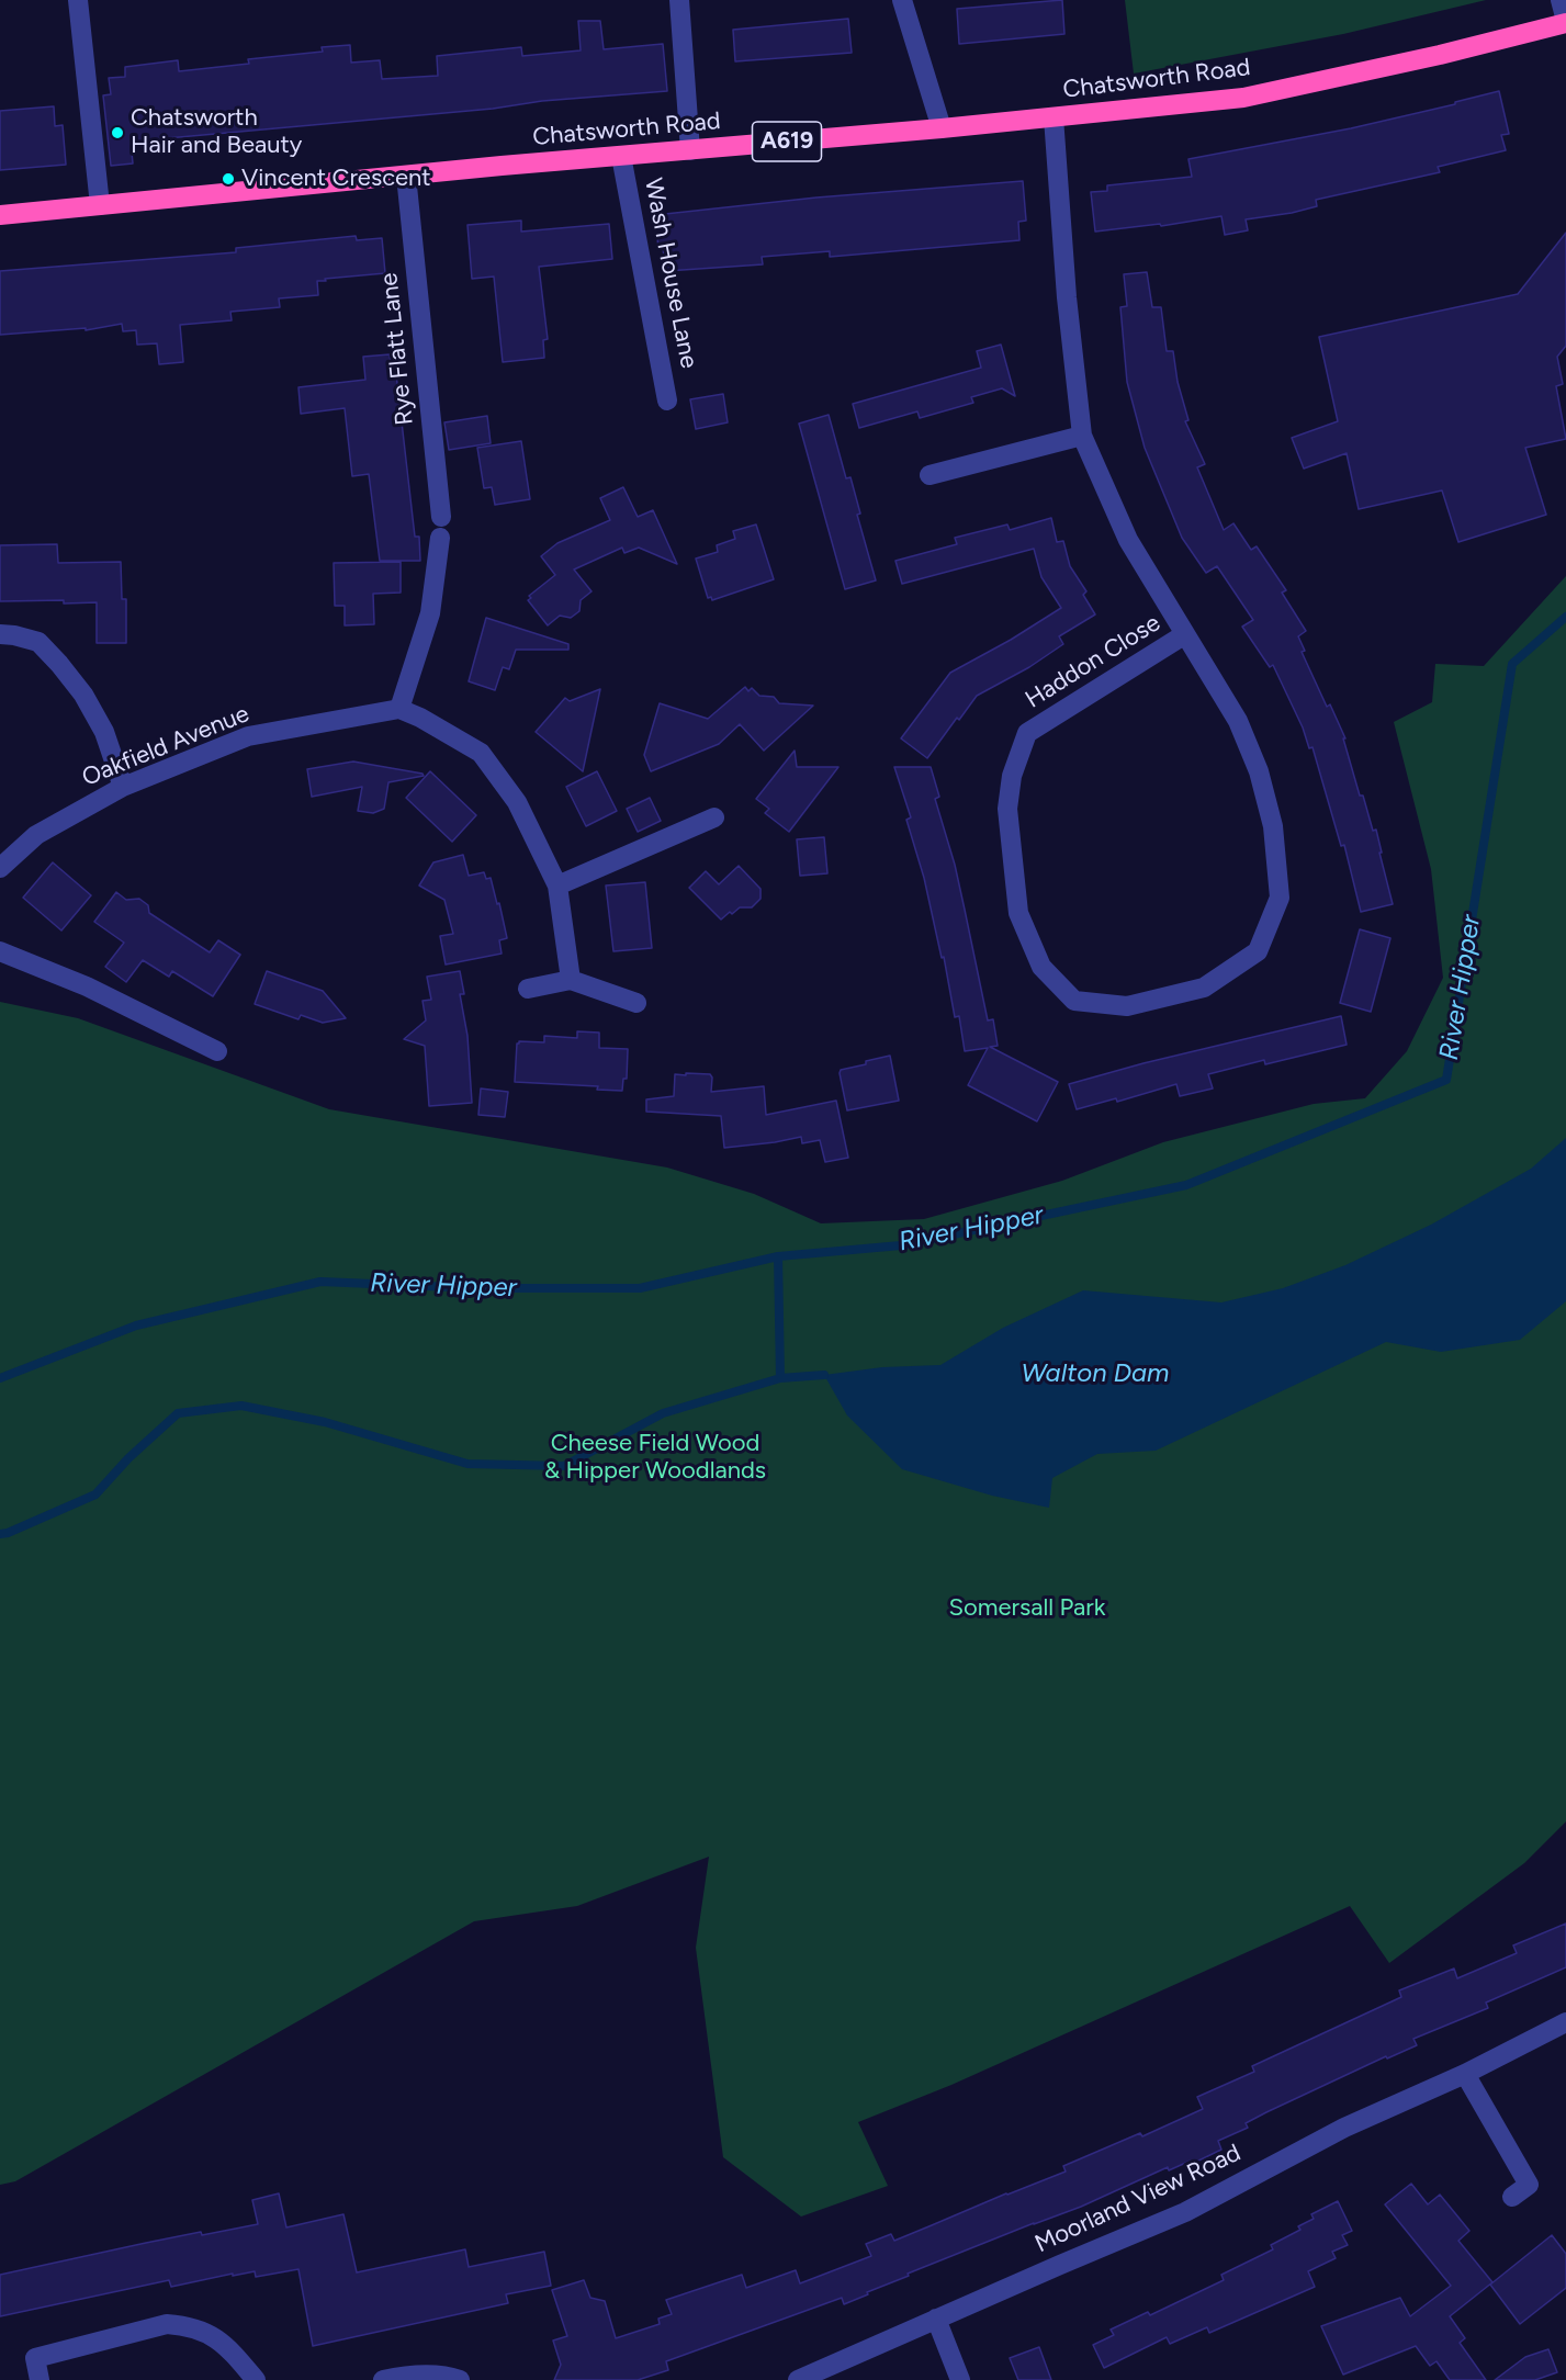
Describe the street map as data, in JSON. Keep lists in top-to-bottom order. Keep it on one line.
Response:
{"streets":{"highway":["Chatsworth Road","A619"],"street":["Wash House Lane","Rye Flatt Lane","Haddon Close","Oakfield Avenue","Moorland View Road"]},"crossings":[["Chatsworth Road","Wash House Lane"],["Chatsworth Road","Rye Flatt Lane"],["Chatsworth Road","Haddon Close"]],"water":["River Hipper","Walton Dam"],"parks":["Cheese Field Wood & Hipper Woodlands","Somersall Park"],"places":["Chatsworth Hair and Beauty","Vincent Crescent"]}
